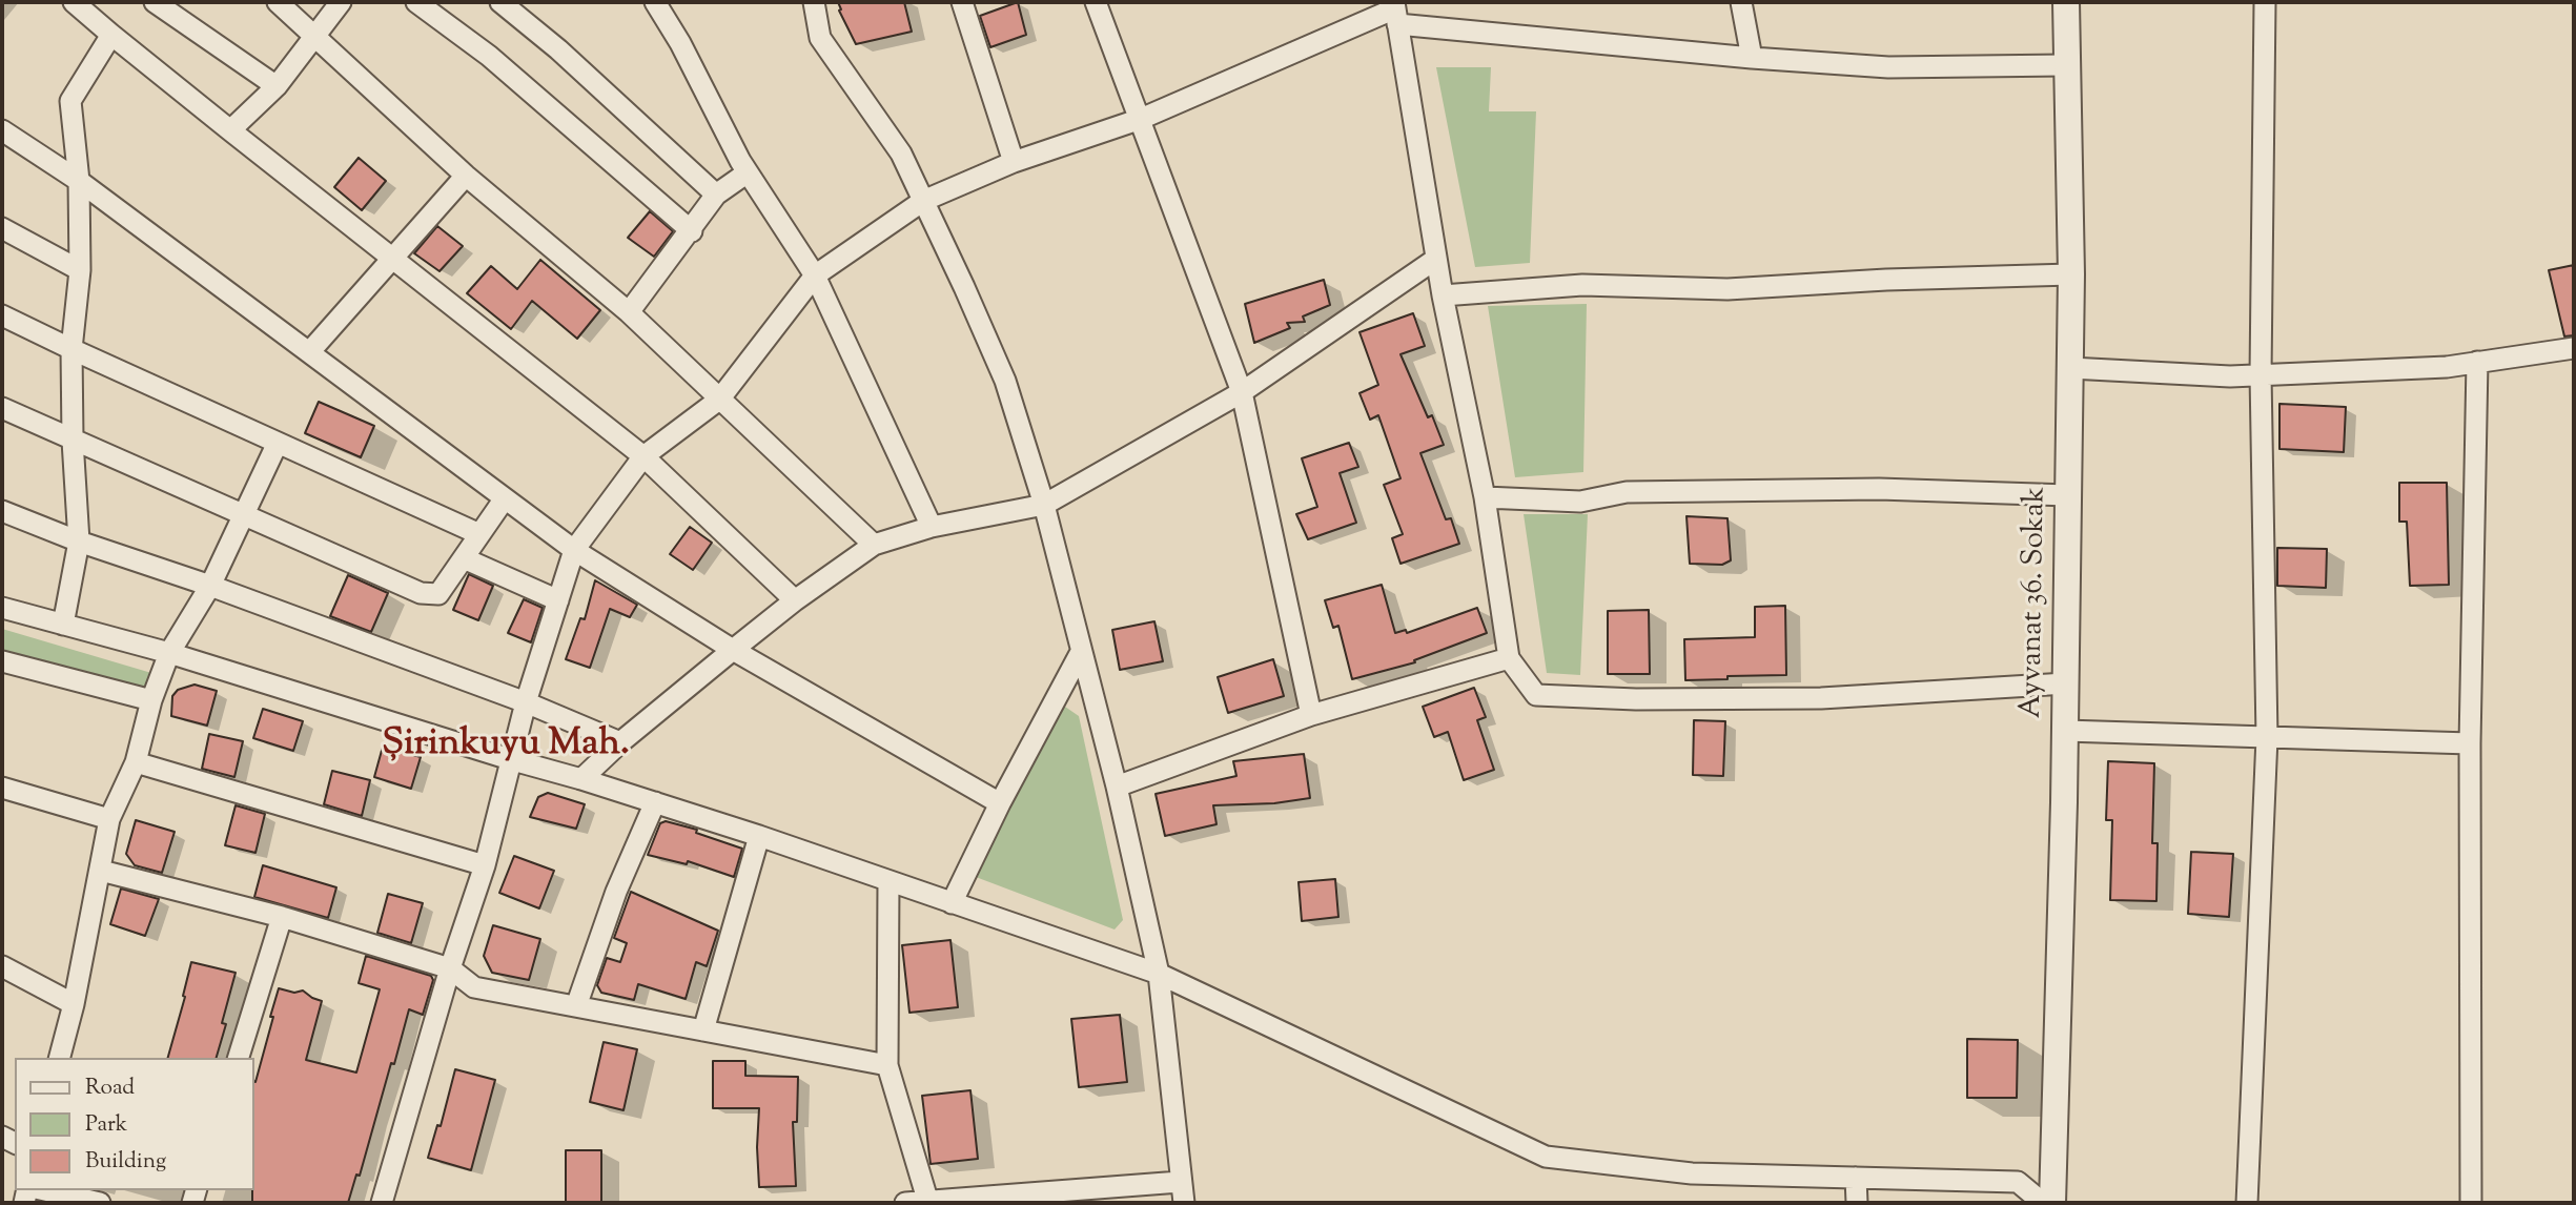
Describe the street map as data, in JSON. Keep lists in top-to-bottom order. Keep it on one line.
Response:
{"streets":{"street":["Ayvanat 36. Sokak"]},"districts":["Şirinkuyu Mah."],"legend":["Road","Park","Building"]}
